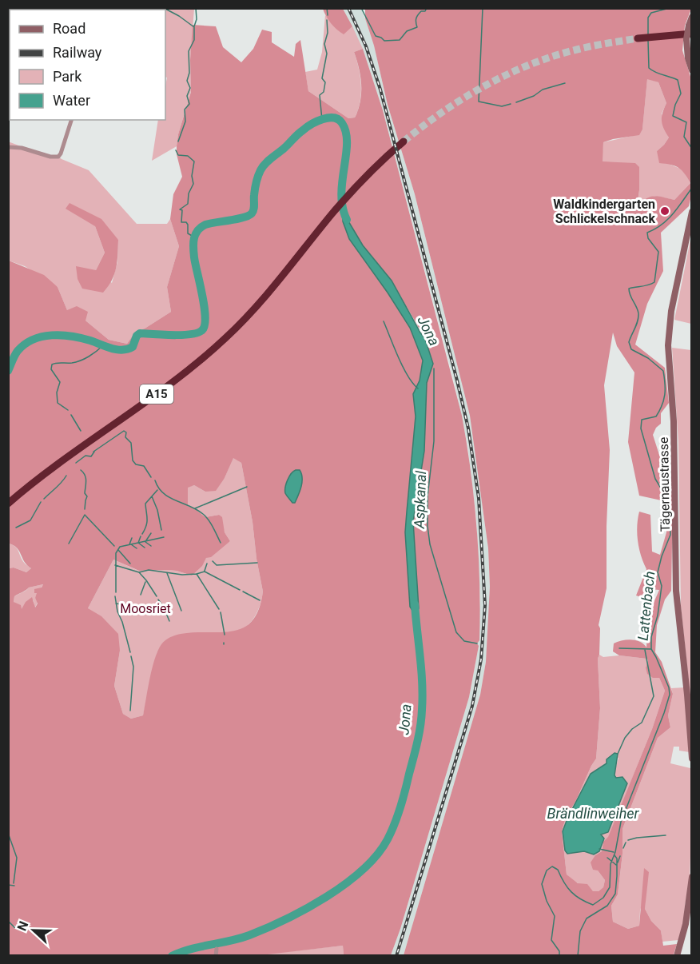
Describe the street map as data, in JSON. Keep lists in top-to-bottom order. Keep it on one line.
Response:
{"streets":{"highway":["A15"],"street":["Tägernaustrasse"]},"water":["Jona","Aspkanal","Lattenbach","Brändlinweiher"],"parks":["Moosriet"],"places":["Waldkindergarten Schlickelschnack"],"legend":["Road","Railway","Park","Water"],"north":"left"}
